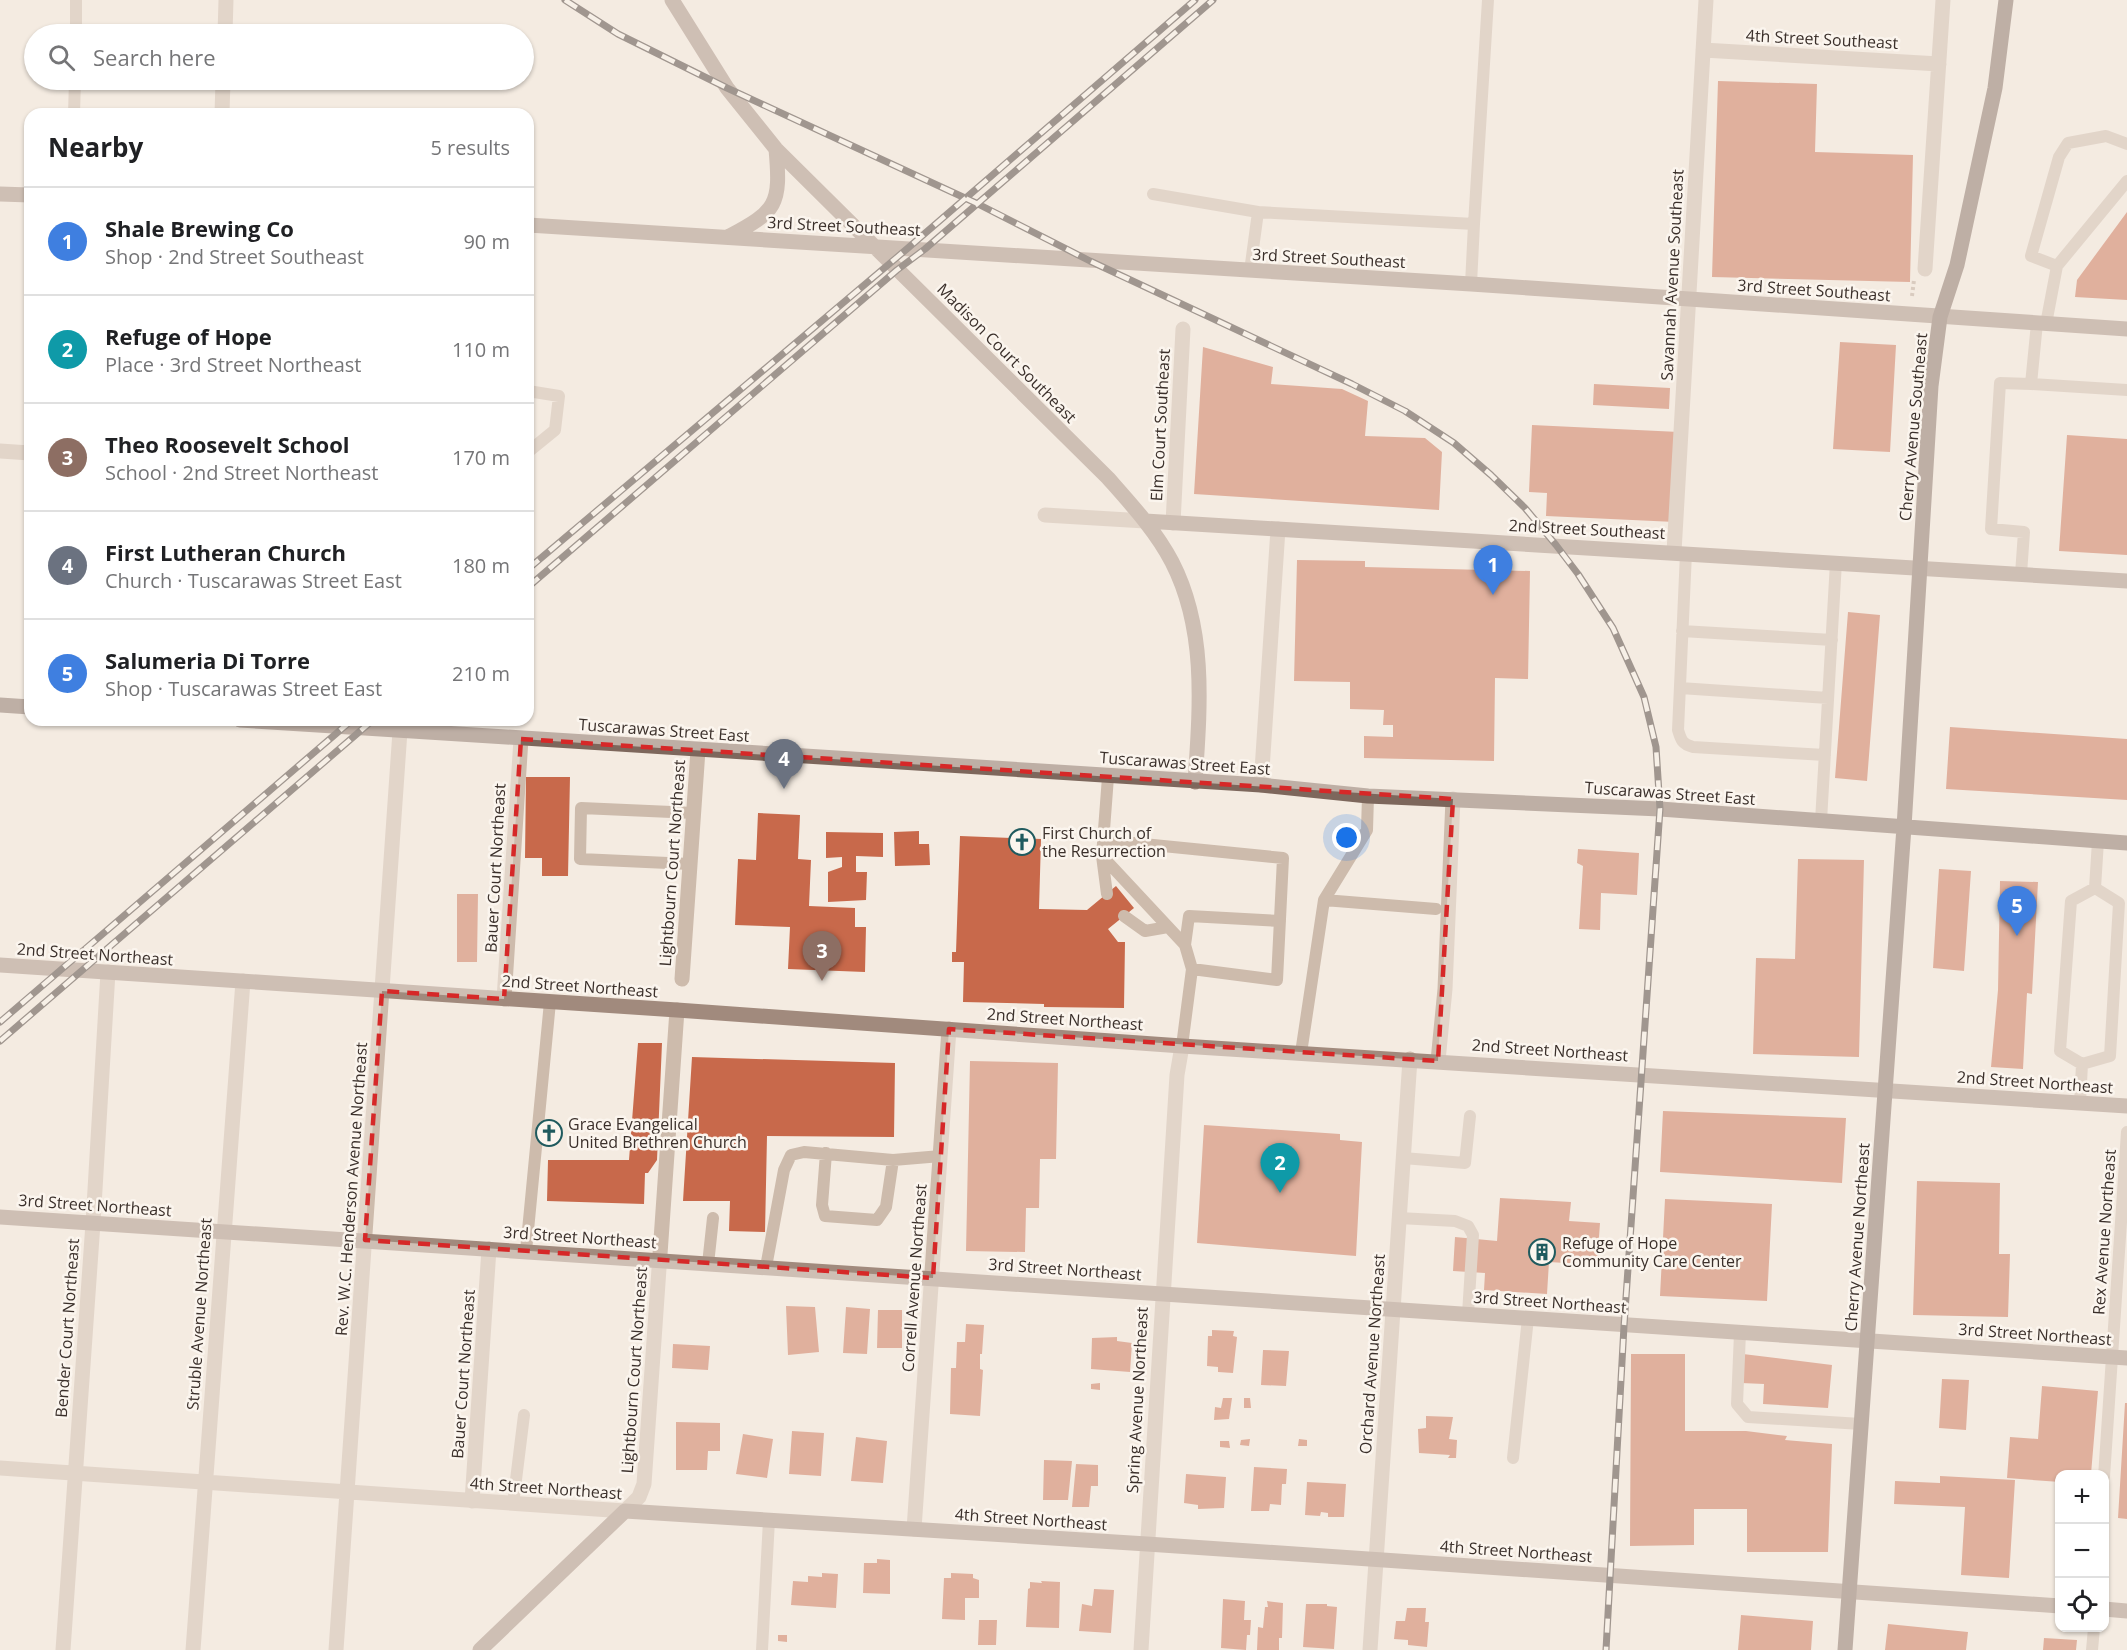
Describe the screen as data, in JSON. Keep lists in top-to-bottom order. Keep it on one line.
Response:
{"streets":{"main road":["Cherry Avenue Southeast","Tuscarawas Street East","Cherry Avenue Northeast"],"street":["4th Street Southeast","3rd Street Southeast","Savannah Avenue Southeast","Madison Court Southeast","Elm Court Southeast","2nd Street Southeast","Lightbourn Court Northeast","Bauer Court Northeast","2nd Street Northeast","Rev. W.C. Henderson Avenue Northeast","3rd Street Northeast","Correll Avenue Northeast","Struble Avenue Northeast","Bender Court Northeast","Orchard Avenue Northeast","Spring Avenue Northeast","4th Street Northeast"],"lane":["Rex Avenue Northeast"]},"crossings":[["4th Street Southeast","Savannah Avenue Southeast"],["3rd Street Southeast","Savannah Avenue Southeast"],["3rd Street Southeast","Madison Court Southeast"],["3rd Street Southeast","Cherry Avenue Southeast"],["Savannah Avenue Southeast","2nd Street Southeast"],["Madison Court Southeast","2nd Street Southeast"],["Madison Court Southeast","Tuscarawas Street East"],["Elm Court Southeast","2nd Street Southeast"],["Cherry Avenue Southeast","2nd Street Southeast"],["Cherry Avenue Southeast","Tuscarawas Street East"],["Cherry Avenue Southeast","Cherry Avenue Northeast"],["Tuscarawas Street East","Lightbourn Court Northeast"],["Tuscarawas Street East","Bauer Court Northeast"],["Tuscarawas Street East","Rev. W.C. Henderson Avenue Northeast"],["Tuscarawas Street East","Cherry Avenue Northeast"],["Lightbourn Court Northeast","2nd Street Northeast"],["Lightbourn Court Northeast","3rd Street Northeast"],["Lightbourn Court Northeast","4th Street Northeast"],["Bauer Court Northeast","2nd Street Northeast"],["Bauer Court Northeast","3rd Street Northeast"],["Bauer Court Northeast","4th Street Northeast"],["2nd Street Northeast","Rev. W.C. Henderson Avenue Northeast"],["2nd Street Northeast","Cherry Avenue Northeast"],["2nd Street Northeast","Correll Avenue Northeast"],["2nd Street Northeast","Struble Avenue Northeast"],["2nd Street Northeast","Bender Court Northeast"],["2nd Street Northeast","Orchard Avenue Northeast"],["2nd Street Northeast","Spring Avenue Northeast"],["Rev. W.C. Henderson Avenue Northeast","3rd Street Northeast"],["Rev. W.C. Henderson Avenue Northeast","4th Street Northeast"],["3rd Street Northeast","Rex Avenue Northeast"],["3rd Street Northeast","Cherry Avenue Northeast"],["3rd Street Northeast","Correll Avenue Northeast"],["3rd Street Northeast","Struble Avenue Northeast"],["3rd Street Northeast","Bender Court Northeast"],["3rd Street Northeast","Orchard Avenue Northeast"],["3rd Street Northeast","Spring Avenue Northeast"],["Cherry Avenue Northeast","4th Street Northeast"],["Correll Avenue Northeast","4th Street Northeast"],["Struble Avenue Northeast","4th Street Northeast"],["Bender Court Northeast","4th Street Northeast"],["Orchard Avenue Northeast","4th Street Northeast"],["Spring Avenue Northeast","4th Street Northeast"]],"places":{"church":["First Church of the Resurrection","Grace Evangelical United Brethren Church"],"building":["Refuge of Hope Community Care Center"]},"page":{"search":"Search here","heading":["Nearby","5 results"],"list":[{"mark":"1","name":"Shale Brewing Co","note":"Shop · 2nd Street Southeast","value":"90 m"},{"mark":"2","name":"Refuge of Hope","note":"Place · 3rd Street Northeast","value":"110 m"},{"mark":"3","name":"Theo Roosevelt School","note":"School · 2nd Street Northeast","value":"170 m"},{"mark":"4","name":"First Lutheran Church","note":"Church · Tuscarawas Street East","value":"180 m"},{"mark":"5","name":"Salumeria Di Torre","note":"Shop · Tuscarawas Street East","value":"210 m"}],"pins":["1","4","5","3","2"],"map_buttons":["+","−"]}}
